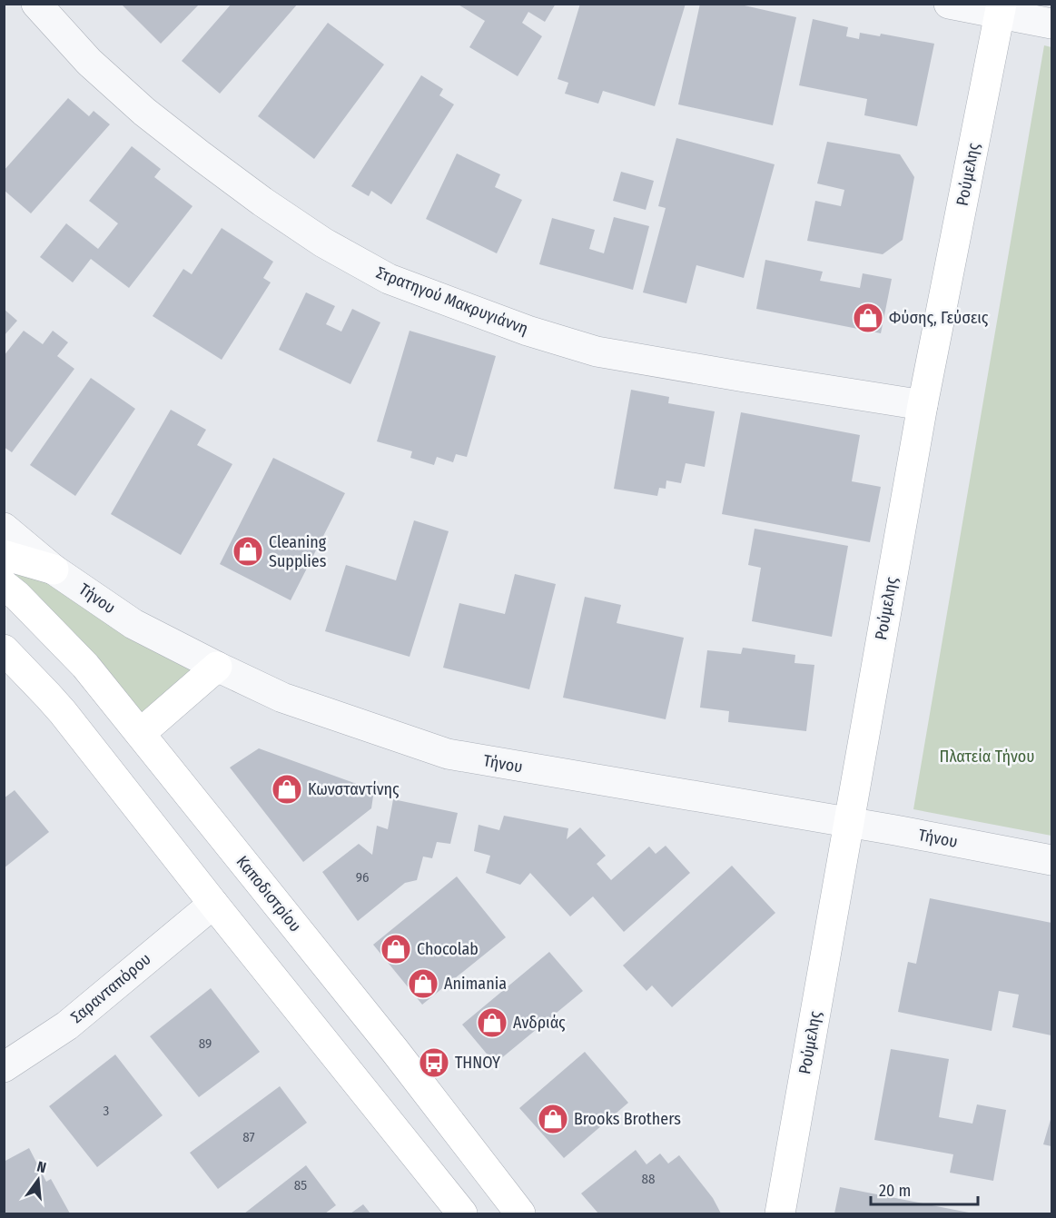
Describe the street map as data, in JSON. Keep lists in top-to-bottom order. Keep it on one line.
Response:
{"streets":{"main road":["Ρούμελης","Καποδιστρίου"],"street":["Στρατηγού Μακρυγιάννη","Τήνου","Σαρανταπόρου"]},"crossings":[["Ρούμελης","Στρατηγού Μακρυγιάννη"],["Ρούμελης","Τήνου"]],"parks":["Πλατεία Τήνου"],"places":{"shop":["Φύσης, Γεύσεις","Cleaning Supplies","Κωνσταντίνης","Chocolab","Animania","Ανδριάς","Brooks Brothers"],"bus stop":["ΤΗΝΟΥ"]},"house_numbers":["96","89","3","87","88","85"],"scale_bar":"20 m","north":"top"}
